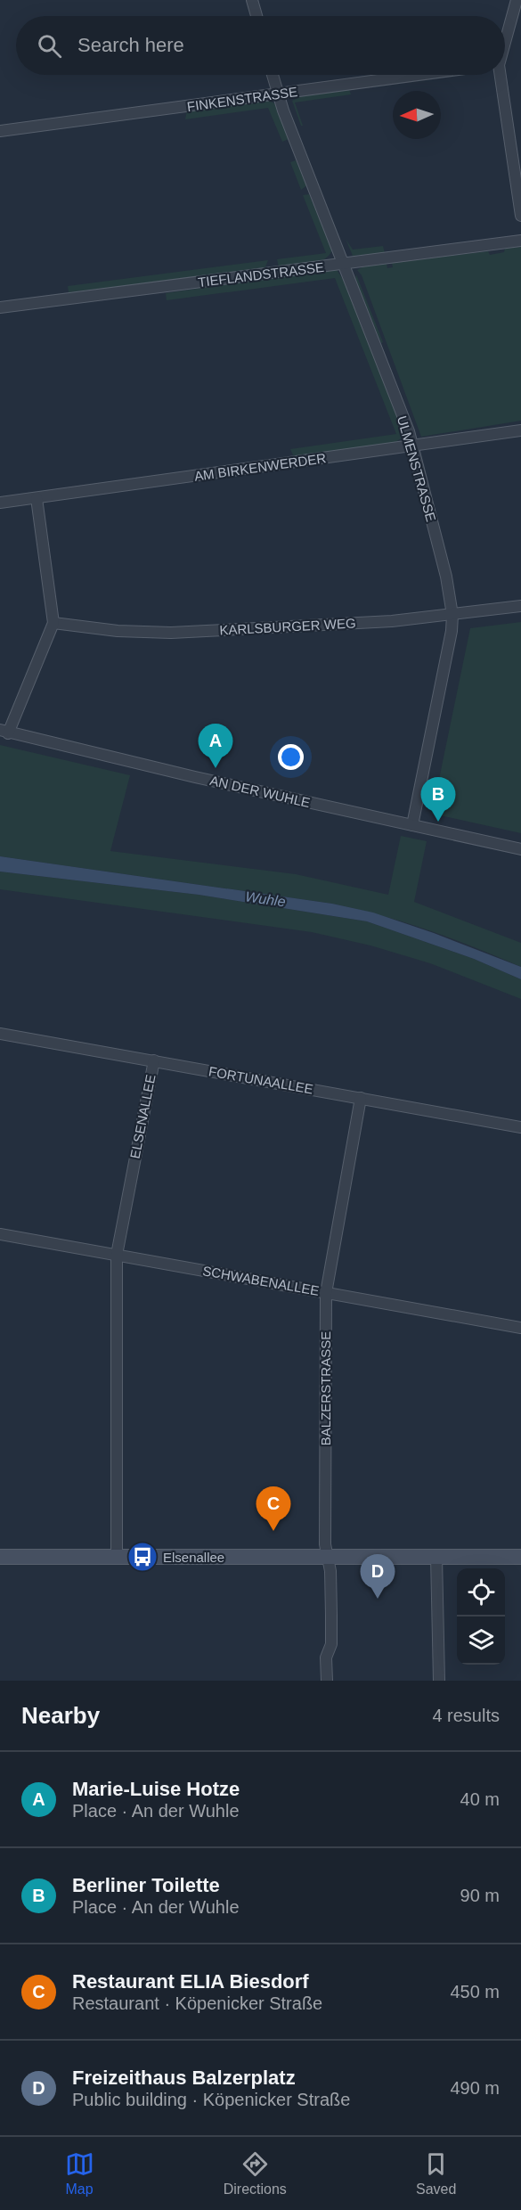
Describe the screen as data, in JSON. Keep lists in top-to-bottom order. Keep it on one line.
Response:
{"streets":{"street":["FINKENSTRASSE","TIEFLANDSTRASSE","AM BIRKENWERDER","ULMENSTRASSE","KARLSBURGER WEG","AN DER WUHLE","FORTUNAALLEE","ELSENALLEE","SCHWABENALLEE","BALZERSTRASSE"]},"crossings":[["FINKENSTRASSE","ULMENSTRASSE"],["TIEFLANDSTRASSE","ULMENSTRASSE"],["AM BIRKENWERDER","ULMENSTRASSE"],["ULMENSTRASSE","KARLSBURGER WEG"],["ULMENSTRASSE","AN DER WUHLE"],["FORTUNAALLEE","ELSENALLEE"],["FORTUNAALLEE","BALZERSTRASSE"],["ELSENALLEE","SCHWABENALLEE"],["SCHWABENALLEE","BALZERSTRASSE"]],"water":["Wuhle"],"places":{"bus stop":["Elsenallee"]},"north":"left","page":{"search":"Search here","pins":["A","B","C","D"],"heading":["Nearby","4 results"],"list":[{"mark":"A","name":"Marie-Luise Hotze","note":"Place · An der Wuhle","value":"40 m"},{"mark":"B","name":"Berliner Toilette","note":"Place · An der Wuhle","value":"90 m"},{"mark":"C","name":"Restaurant ELIA Biesdorf","note":"Restaurant · Köpenicker Straße","value":"450 m"},{"mark":"D","name":"Freizeithaus Balzerplatz","note":"Public building · Köpenicker Straße","value":"490 m"}],"nav":["Map","Directions","Saved"]}}
